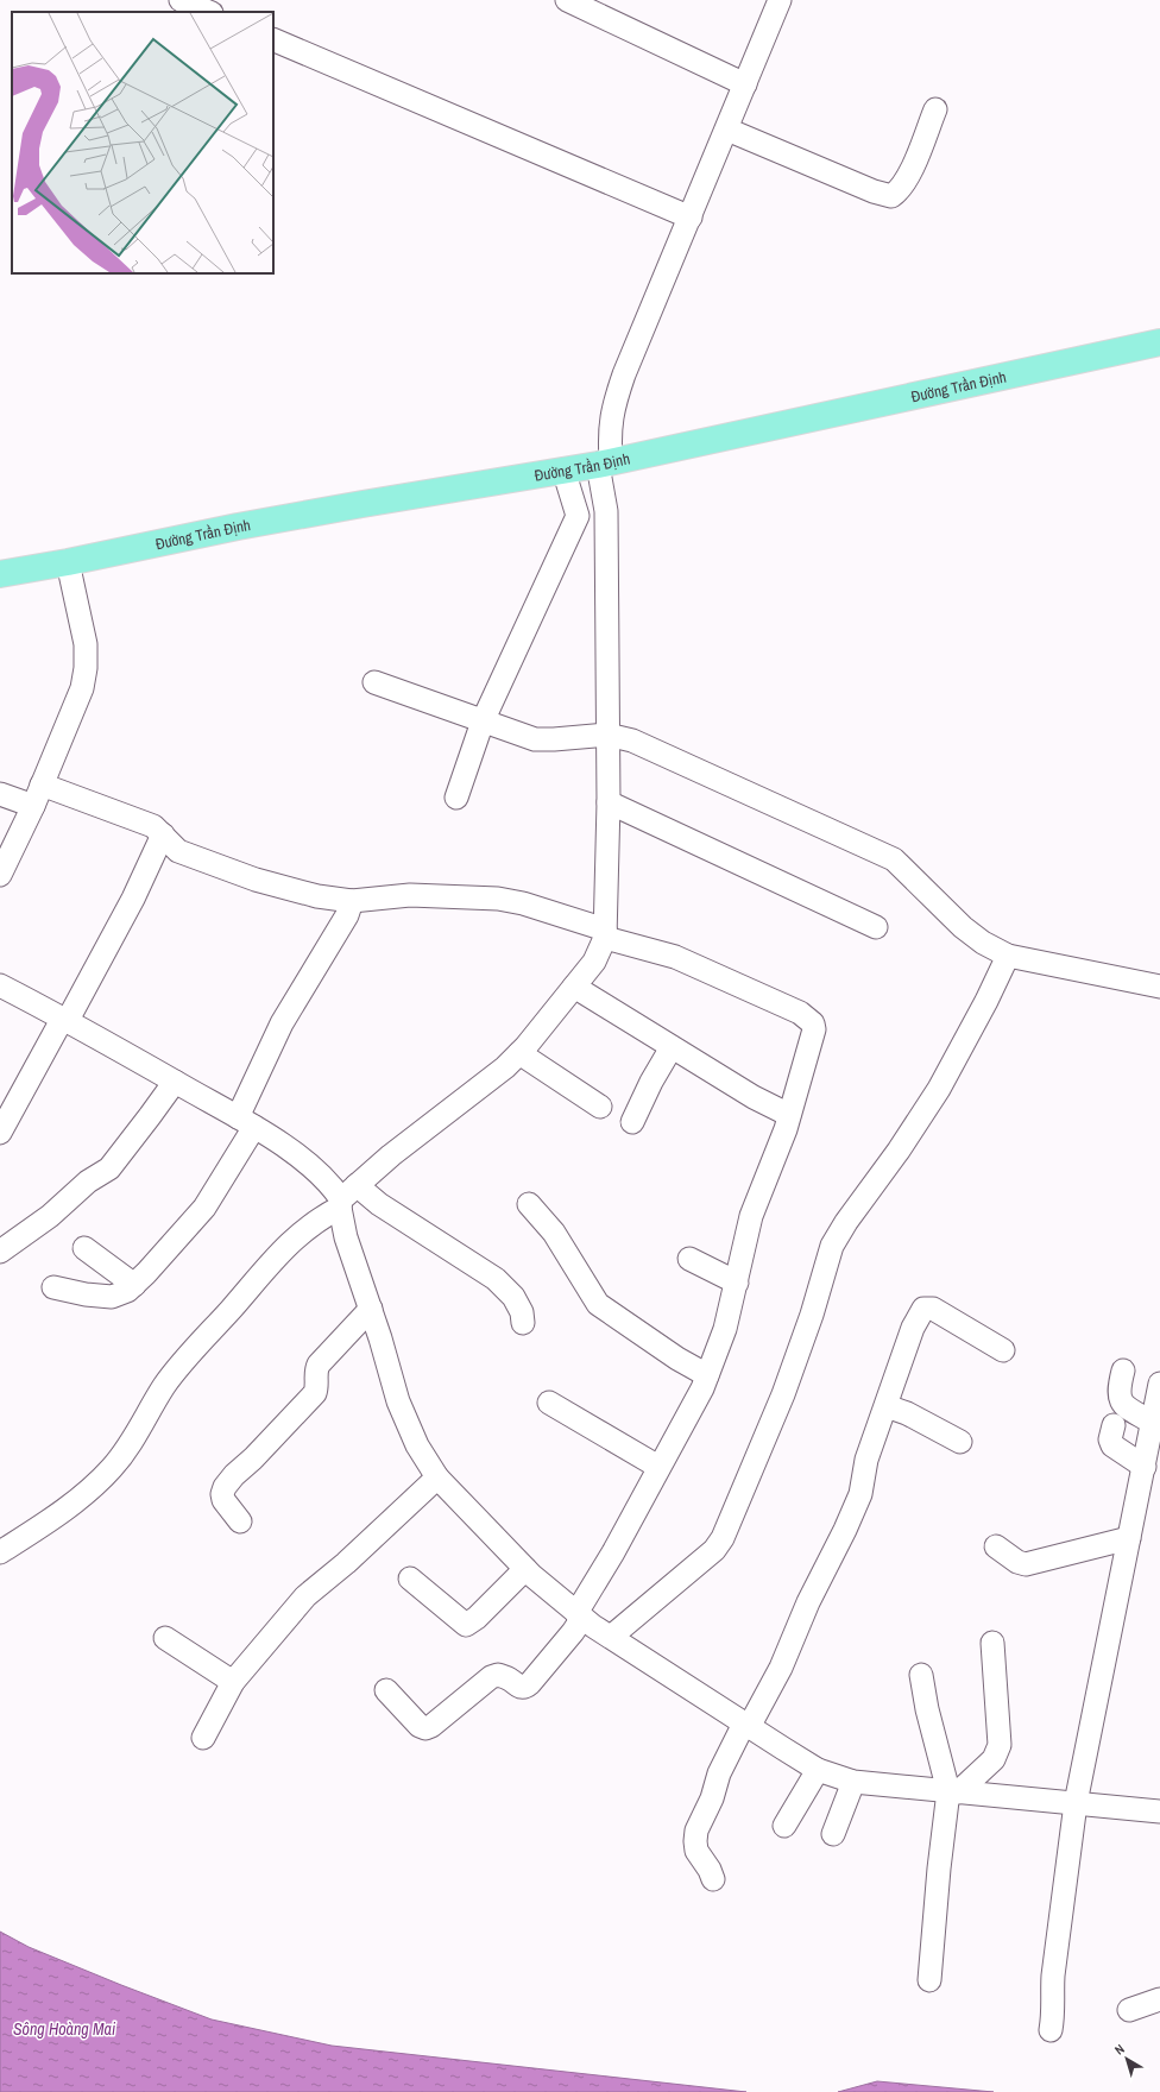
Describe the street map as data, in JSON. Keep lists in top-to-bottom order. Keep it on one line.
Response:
{"streets":{"main road":["Đường Trần Định"]},"water":["Sông Hoàng Mai"],"north":"top left"}
